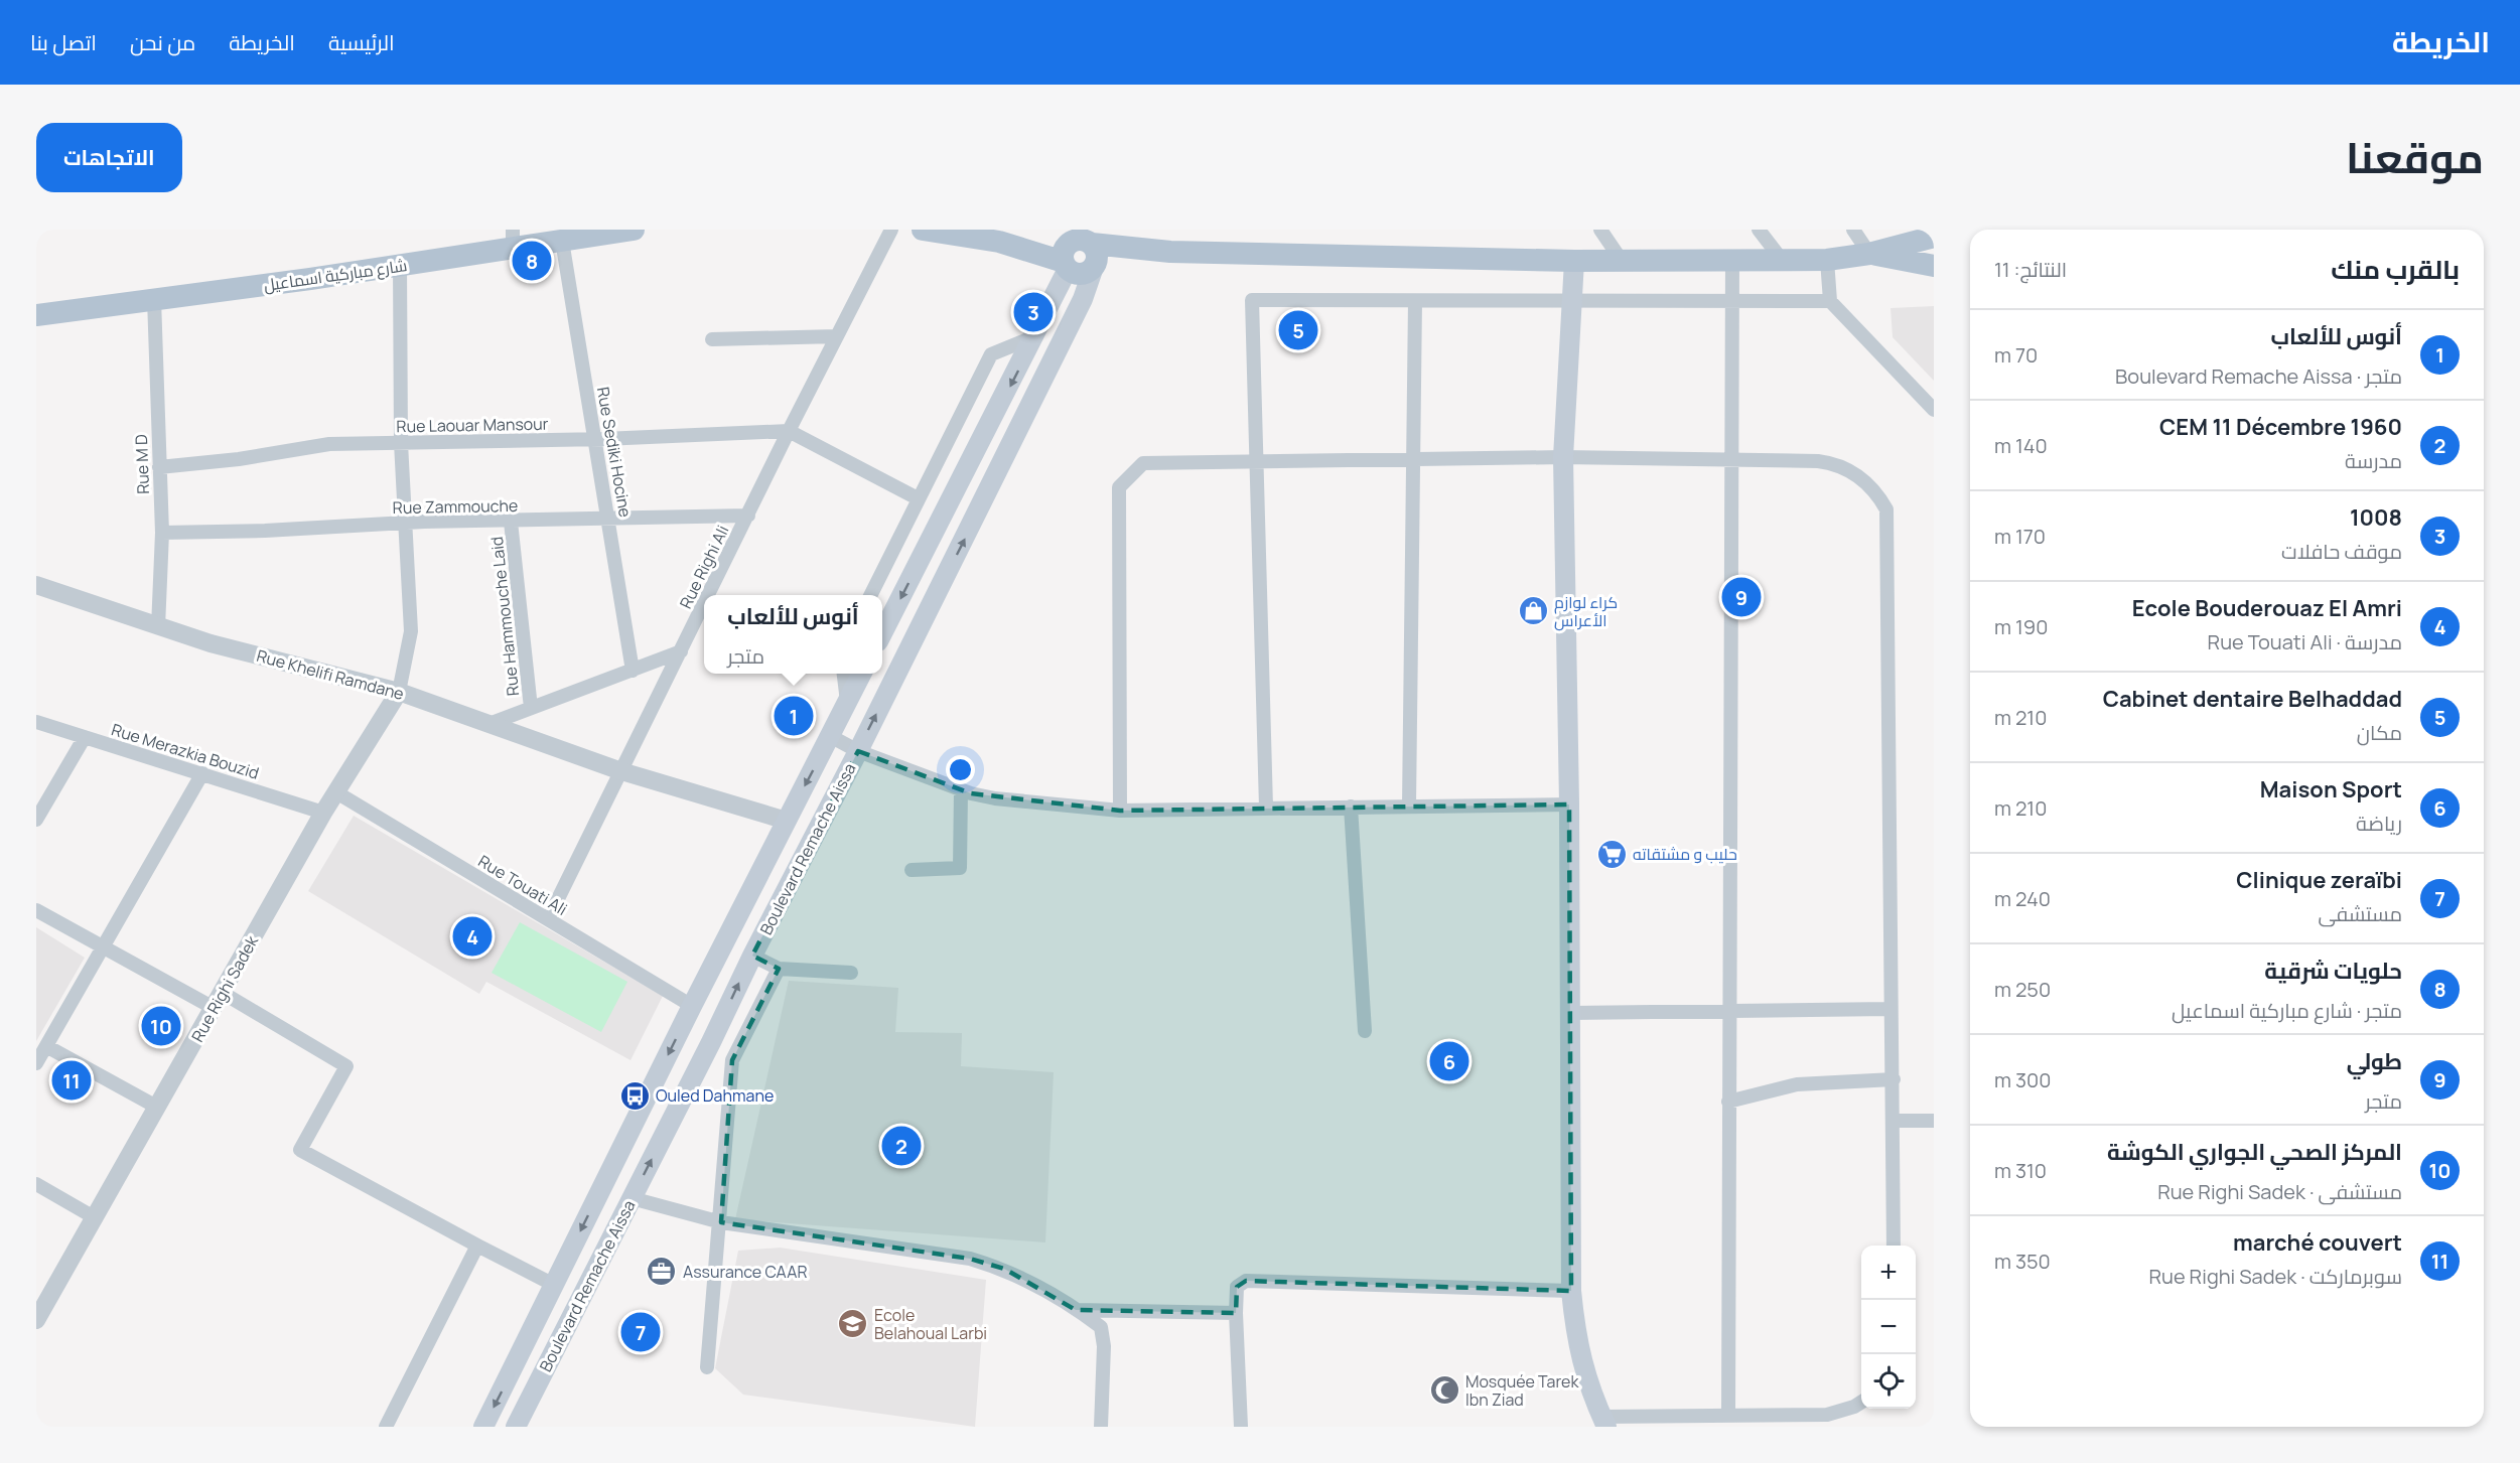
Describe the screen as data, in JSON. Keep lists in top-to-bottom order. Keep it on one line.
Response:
{"streets":{"main road":["شارع مباركية اسماعيل","Boulevard Remache Aissa"],"street":["Rue Laouar Mansour","Rue Sediki Hocine","Rue M D","Rue Zammouche","Rue Righi Ali","Rue Hammouche Laid","Rue Khelifi Ramdane","Rue Merazkia Bouzid","Rue Touati Ali","Rue Righi Sadek"]},"crossings":[["شارع مباركية اسماعيل","Rue Sediki Hocine"],["شارع مباركية اسماعيل","Rue M D"],["Rue Laouar Mansour","Rue Sediki Hocine"],["Rue Laouar Mansour","Rue M D"],["Rue Laouar Mansour","Rue Righi Ali"],["Rue Sediki Hocine","Rue Zammouche"],["Rue M D","Rue Zammouche"],["Rue M D","Rue Khelifi Ramdane"],["Rue Zammouche","Rue Righi Ali"],["Rue Zammouche","Rue Hammouche Laid"],["Rue Righi Ali","Rue Khelifi Ramdane"],["Rue Righi Ali","Rue Touati Ali"],["Rue Khelifi Ramdane","Boulevard Remache Aissa"],["Rue Khelifi Ramdane","Rue Righi Sadek"],["Rue Merazkia Bouzid","Rue Righi Sadek"],["Boulevard Remache Aissa","Rue Touati Ali"],["Rue Touati Ali","Rue Righi Sadek"]],"places":{"shop":["كراء لوازم الأعراس"],"supermarket":["حليب و مشتقاته"],"bus stop":["Ouled Dahmane"],"office":["Assurance CAAR"],"school or university":["Ecole Belahoual Larbi"],"mosque":["Mosquée Tarek Ibn Ziad"]},"page":{"header":"الخريطة","nav":["الرئيسية","الخريطة","من نحن","اتصل بنا"],"title":"موقعنا","buttons":"الاتجاهات","heading":["بالقرب منك","النتائج: 11"],"pins":["8","3","5","9","1","4","10","6","11","2","7"],"list":[{"mark":"1","name":"أنوس للألعاب","note":"متجر · Boulevard Remache Aissa","value":"70 m"},{"mark":"2","name":"CEM 11 Décembre 1960","note":"مدرسة","value":"140 m"},{"mark":"3","name":"1008","note":"موقف حافلات","value":"170 m"},{"mark":"4","name":"Ecole Bouderouaz El Amri","note":"مدرسة · Rue Touati Ali","value":"190 m"},{"mark":"5","name":"Cabinet dentaire Belhaddad","note":"مكان","value":"210 m"},{"mark":"6","name":"Maison Sport","note":"رياضة","value":"210 m"},{"mark":"7","name":"Clinique zeraïbi","note":"مستشفى","value":"240 m"},{"mark":"8","name":"حلويات شرقية","note":"متجر · شارع مباركية اسماعيل","value":"250 m"},{"mark":"9","name":"طولي","note":"متجر","value":"300 m"},{"mark":"10","name":"المركز الصحي الجواري الكوشة","note":"مستشفى · Rue Righi Sadek","value":"310 m"},{"mark":"11","name":"marché couvert","note":"سوبرماركت · Rue Righi Sadek","value":"350 m"}],"popup":["أنوس للألعاب","متجر"],"map_buttons":["+","−"]}}
